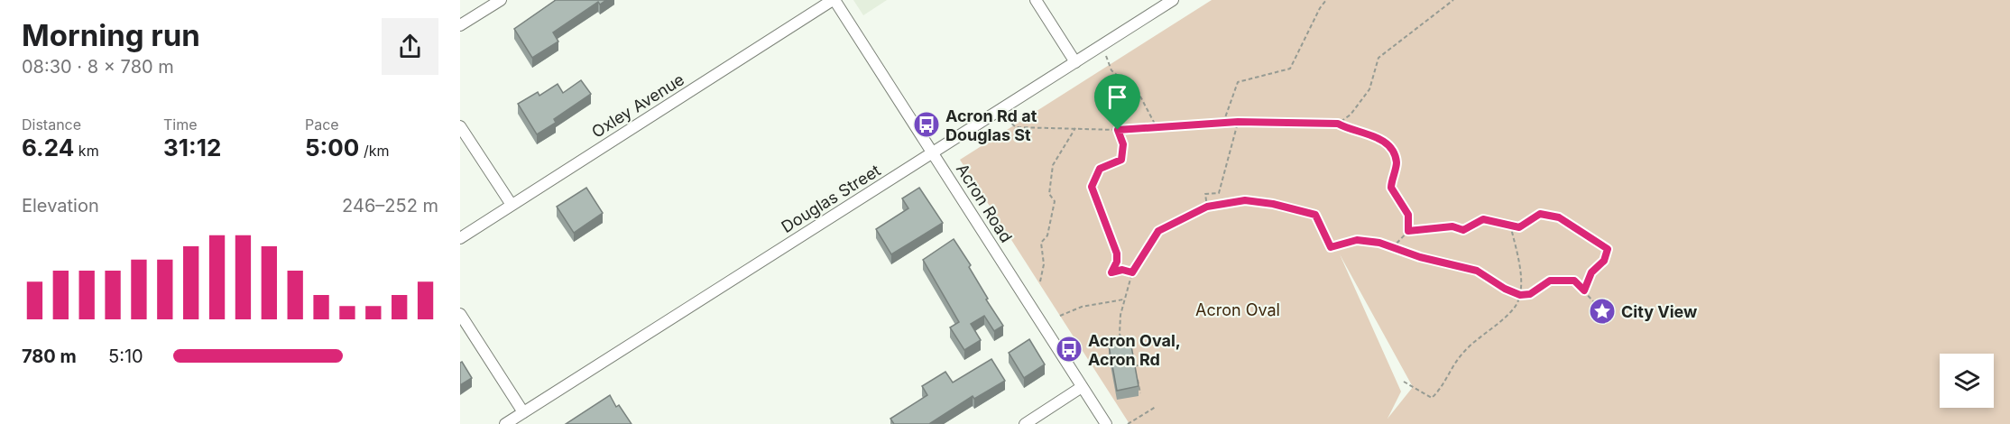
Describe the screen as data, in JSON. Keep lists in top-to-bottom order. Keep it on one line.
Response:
{"streets":{"street":["Oxley Avenue","Douglas Street","Acron Road"]},"crossings":[["Oxley Avenue","Acron Road"],["Douglas Street","Acron Road"]],"parks":["Acron Oval"],"places":{"bus stop":["Acron Rd at Douglas St","Acron Oval, Acron Rd"],"place":["City View"]},"page":{"heading":["Morning run","08:30 · 8 × 780 m"],"stats":[["Distance","6.24 km"],["Time","31:12"],["Pace","5:00 /km"]],"chart":["Elevation","246–252 m"],"list":[{"name":"780 m","note":"5:10"}]}}
